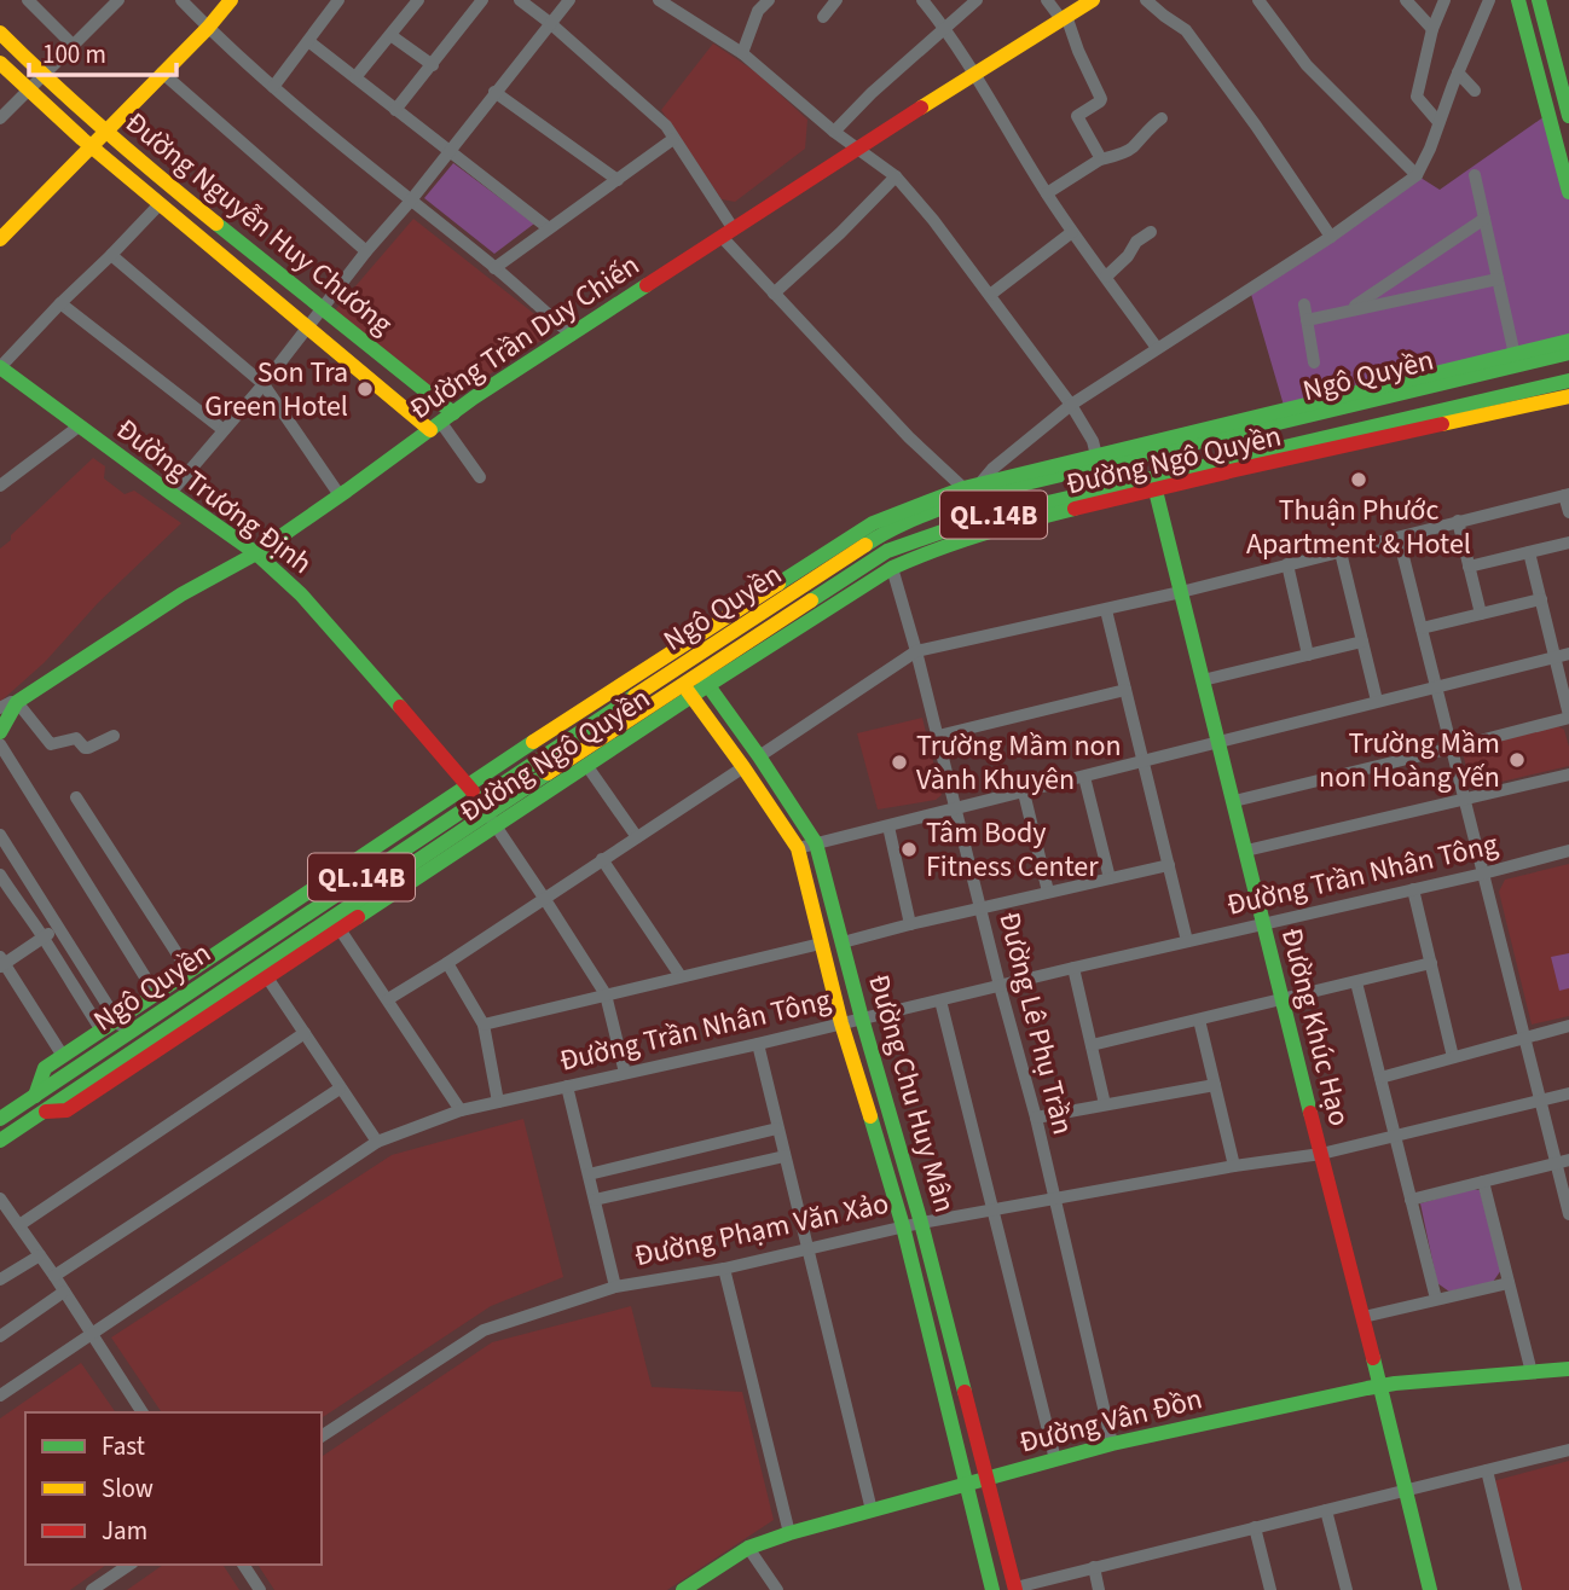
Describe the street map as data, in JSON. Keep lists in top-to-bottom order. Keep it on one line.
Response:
{"streets":{"main road":["Đường Nguyễn Huy Chương","Đường Trần Duy Chiến","Ngô Quyền","Đường Ngô Quyền","Đường Trương Định","QL.14B","Đường Khúc Hạo","Đường Chu Huy Mân","Đường Vân Đồn"],"street":["Đường Trần Nhân Tông","Đường Lê Phụ Trần","Đường Phạm Văn Xảo"]},"crossings":[["Đường Nguyễn Huy Chương","Đường Trần Duy Chiến"],["Đường Trần Duy Chiến","Đường Trương Định"],["Ngô Quyền","Đường Ngô Quyền"],["Ngô Quyền","Đường Trương Định"],["Ngô Quyền","Đường Khúc Hạo"],["Ngô Quyền","Đường Chu Huy Mân"],["Đường Ngô Quyền","Đường Trương Định"],["Đường Ngô Quyền","Đường Lê Phụ Trần"],["Đường Ngô Quyền","Đường Khúc Hạo"],["Đường Ngô Quyền","Đường Chu Huy Mân"],["Đường Trần Nhân Tông","Đường Lê Phụ Trần"],["Đường Trần Nhân Tông","Đường Khúc Hạo"],["Đường Trần Nhân Tông","Đường Chu Huy Mân"],["Đường Lê Phụ Trần","Đường Phạm Văn Xảo"],["Đường Lê Phụ Trần","Đường Vân Đồn"],["Đường Khúc Hạo","Đường Phạm Văn Xảo"],["Đường Khúc Hạo","Đường Vân Đồn"],["Đường Chu Huy Mân","Đường Phạm Văn Xảo"],["Đường Chu Huy Mân","Đường Vân Đồn"]],"places":["Son Tra Green Hotel","Thuận Phước Apartment & Hotel","Trường Mầm non Hoàng Yến","Trường Mầm non Vành Khuyên","Tâm Body Fitness Center"],"legend":["Fast","Slow","Jam"],"scale_bar":"100 m"}
